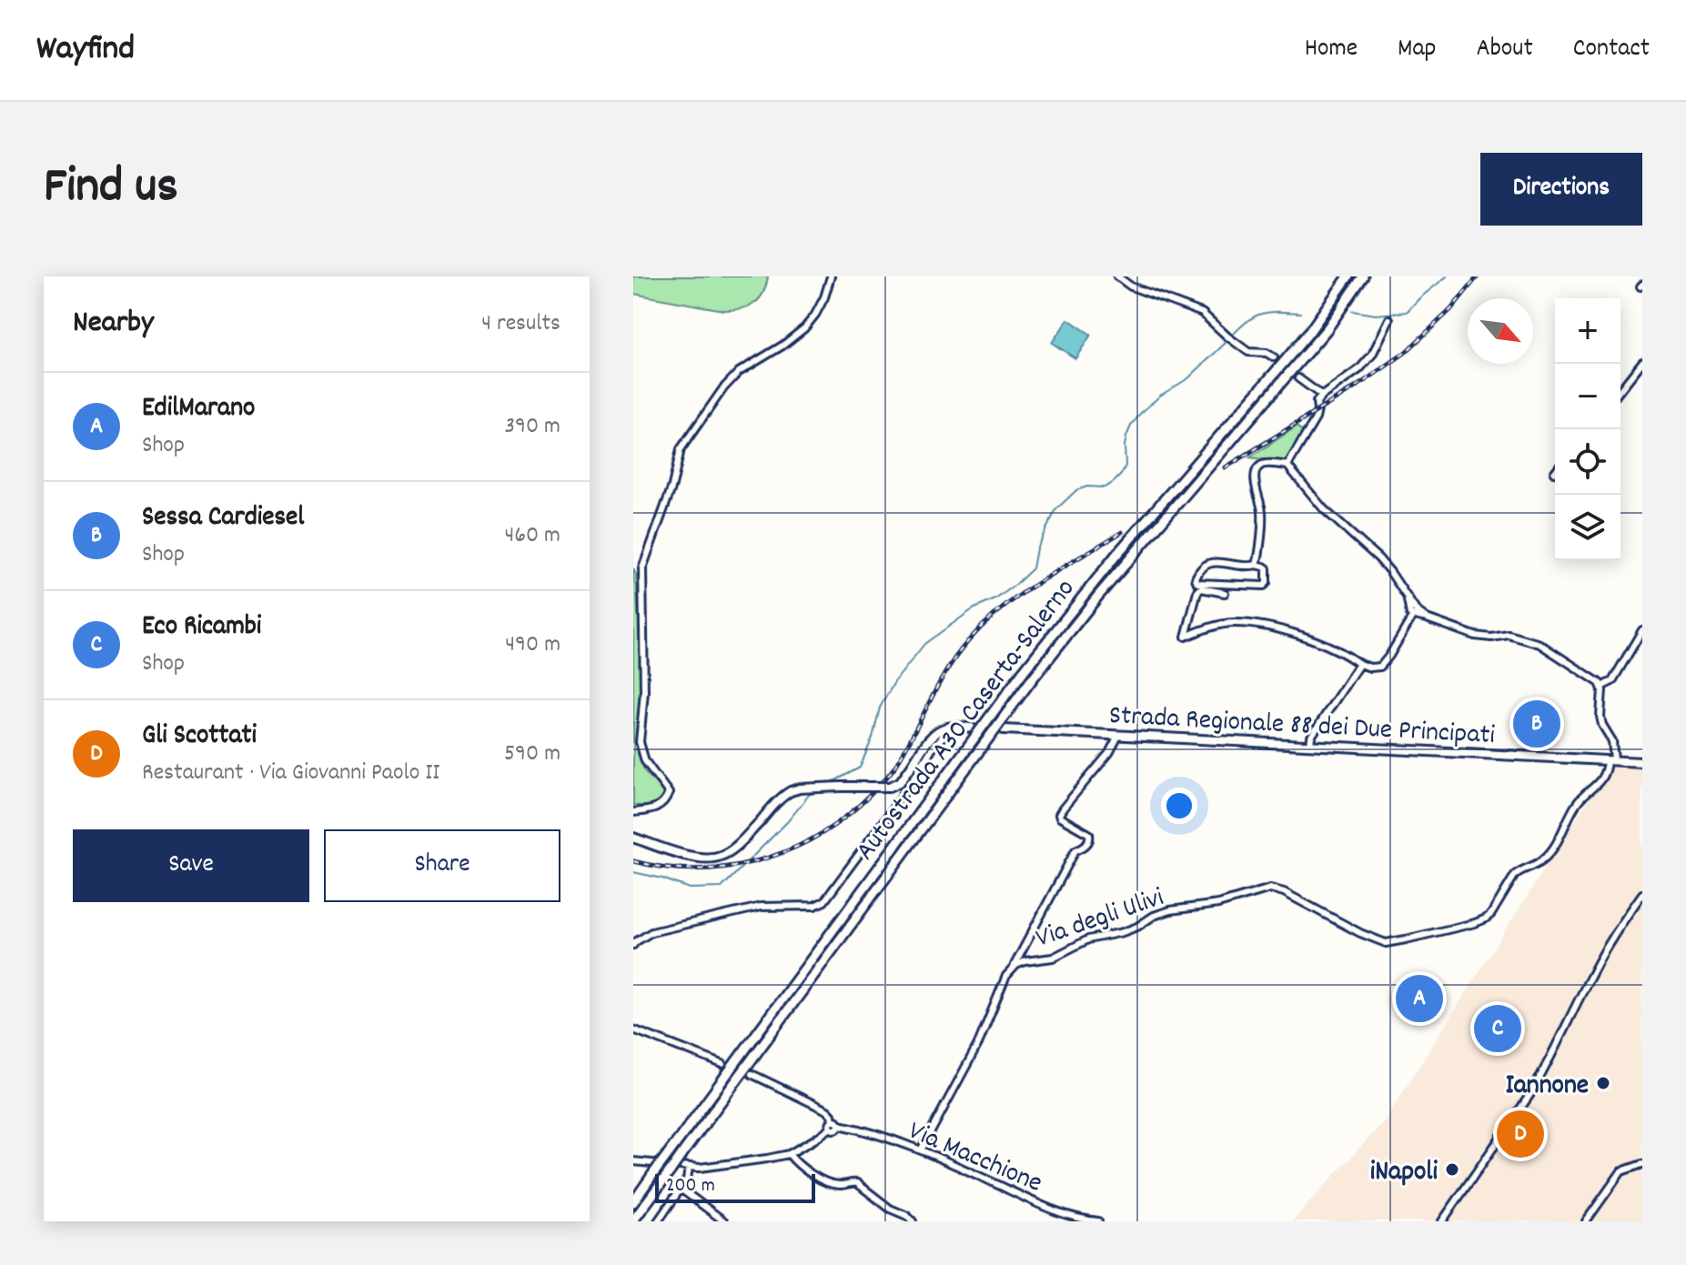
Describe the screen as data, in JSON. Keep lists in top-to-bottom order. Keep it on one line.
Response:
{"streets":{"highway":["Autostrada A30 Caserta-Salerno"],"main road":["Strada Regionale 88 dei Due Principati"],"street":["Via degli Ulivi","Via Macchione"]},"crossings":[["Strada Regionale 88 dei Due Principati","Via degli Ulivi"],["Via degli Ulivi","Via Macchione"]],"places":["Iannone","iNapoli"],"scale_bar":"200 m","north":"bottom right","page":{"header":"Wayfind","nav":["Home","Map","About","Contact"],"title":"Find us","buttons":["Directions",["Save","Share"]],"heading":["Nearby","4 results"],"map_buttons":["+","−"],"list":[{"mark":"A","name":"EdilMarano","note":"Shop","value":"390 m"},{"mark":"B","name":"Sessa Cardiesel","note":"Shop","value":"460 m"},{"mark":"C","name":"Eco Ricambi","note":"Shop","value":"490 m"},{"mark":"D","name":"Gli Scottati","note":"Restaurant · Via Giovanni Paolo II","value":"590 m"}],"pins":["B","A","C","D"],"scale":"200 m"}}
